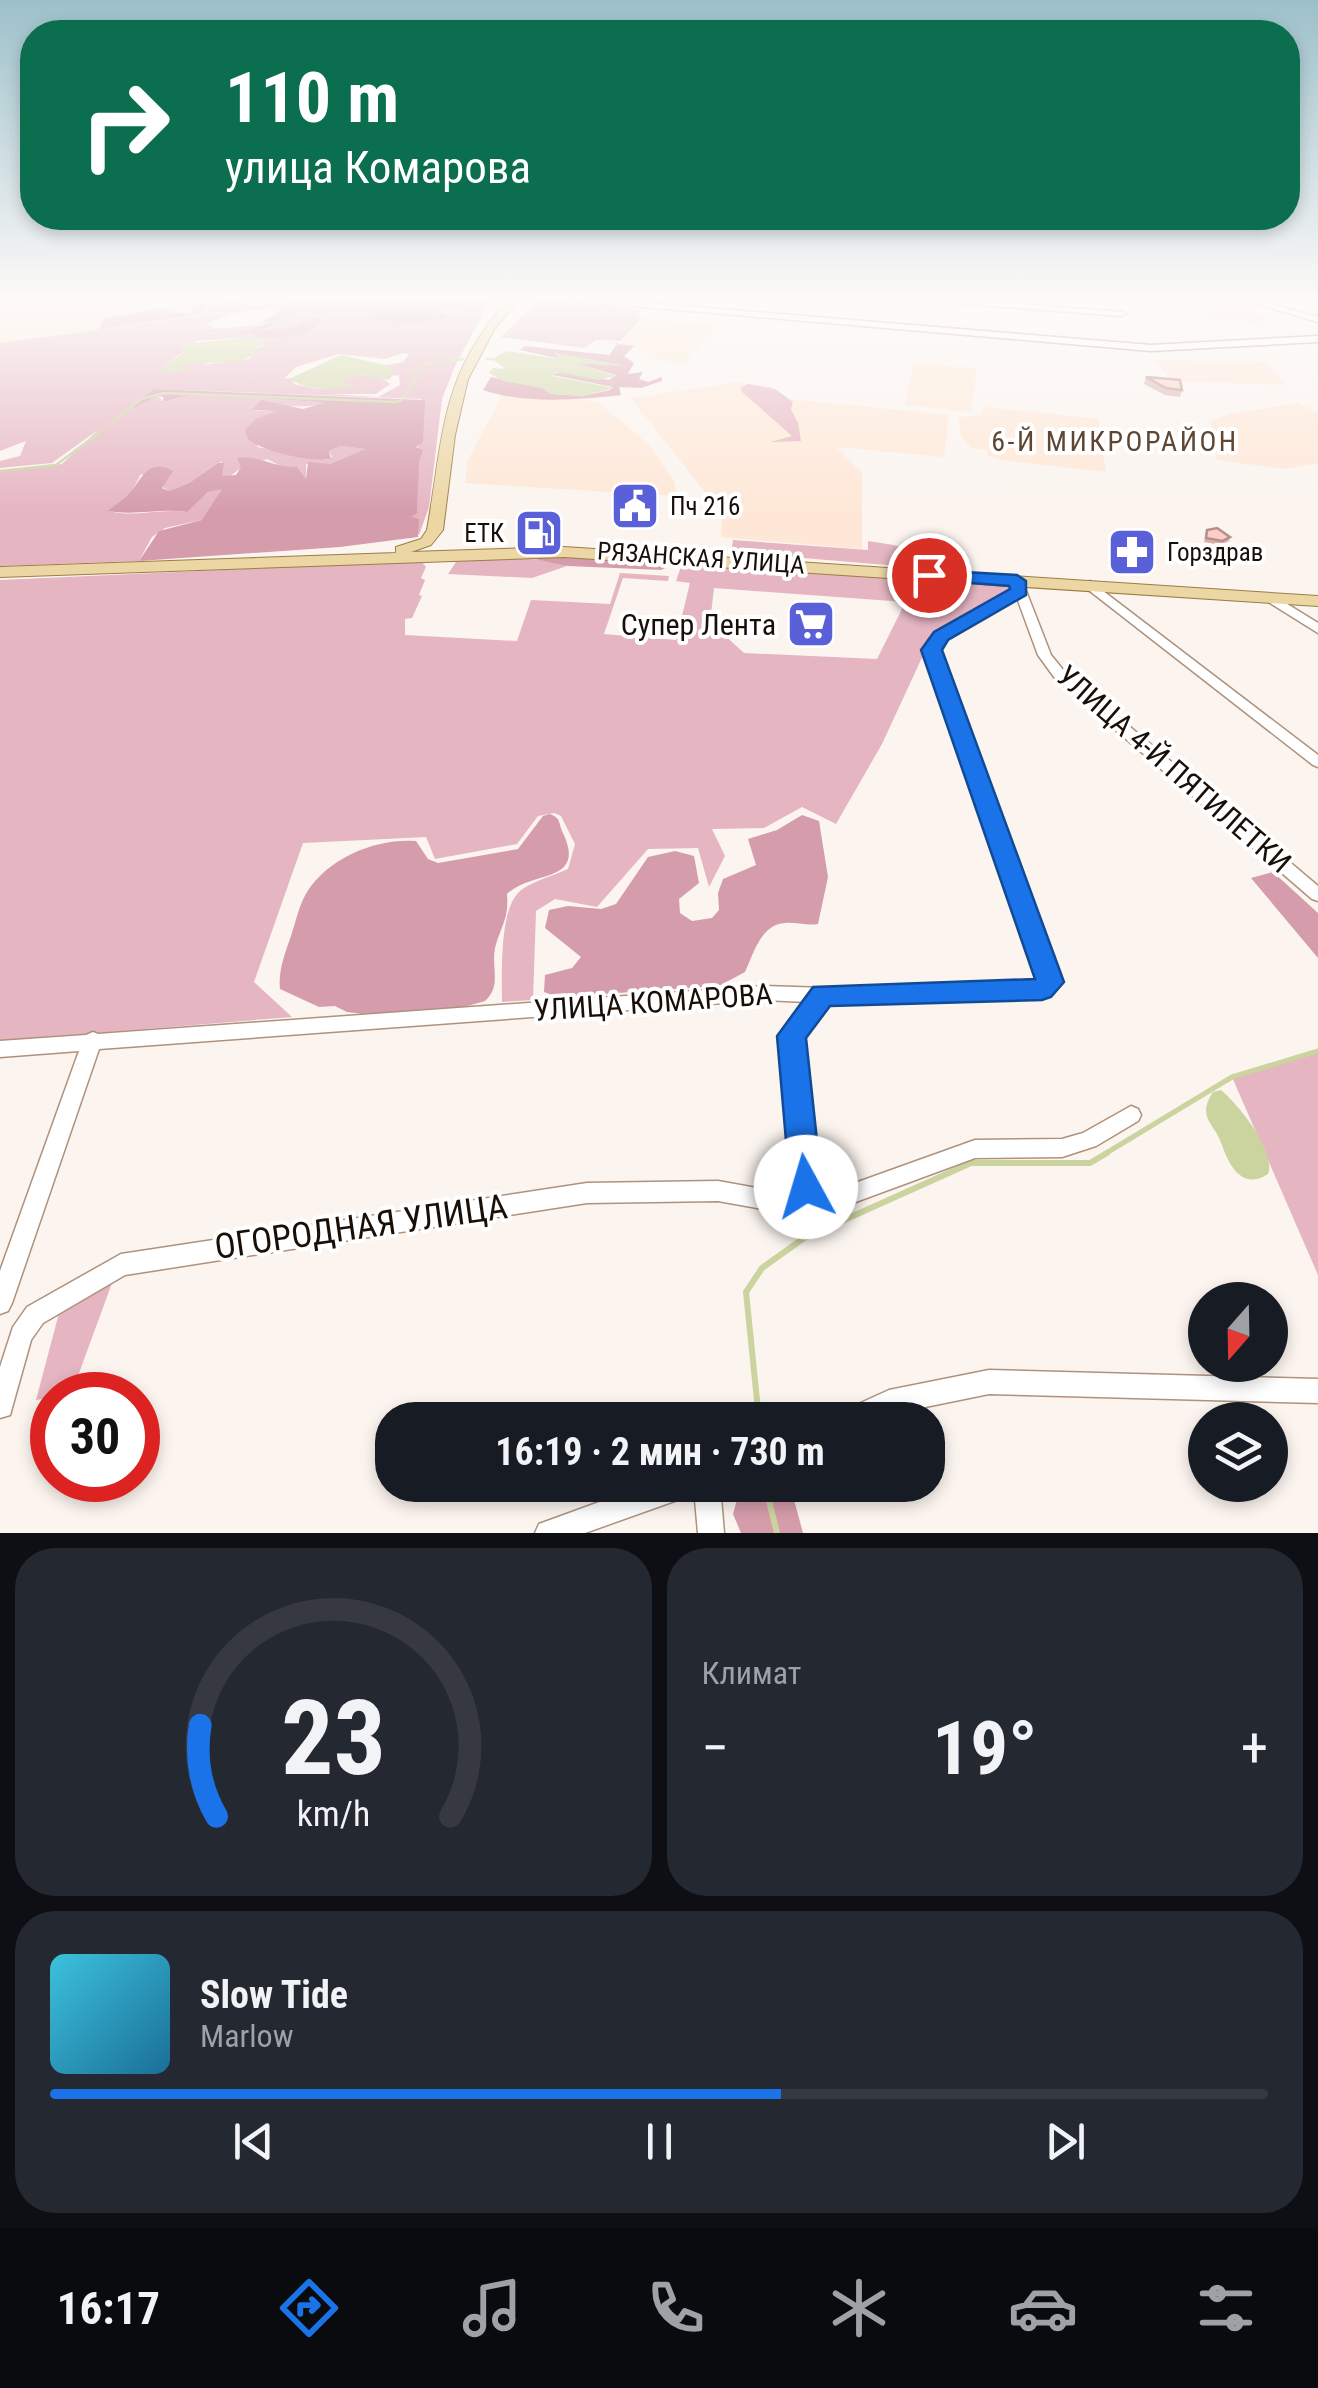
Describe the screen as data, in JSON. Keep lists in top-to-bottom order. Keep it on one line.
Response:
{"streets":{"main road":["РЯЗАНСКАЯ УЛИЦА"],"street":["УЛИЦА 4-Й ПЯТИЛЕТКИ","УЛИЦА КОМАРОВА","ОГОРОДНАЯ УЛИЦА"]},"crossings":[["РЯЗАНСКАЯ УЛИЦА","УЛИЦА 4-Й ПЯТИЛЕТКИ"],["РЯЗАНСКАЯ УЛИЦА","УЛИЦА КОМАРОВА"],["УЛИЦА 4-Й ПЯТИЛЕТКИ","УЛИЦА КОМАРОВА"]],"districts":["6-Й МИКРОРАЙОН"],"places":{"public building":["Пч 216"],"fuel station":["ЕТК"],"pharmacy":["Горздрав"],"supermarket":["Супер Лента"]},"north":"bottom","page":{"turn":["110 m","улица Комарова"],"limit":"30","trip":"16:19 · 2 мин · 730 m","tile":"Климат","heat":["−","19°","+"],"song":["Slow Tide","Marlow"],"tabs":"16:17","gauge":["23","km/h"]}}
